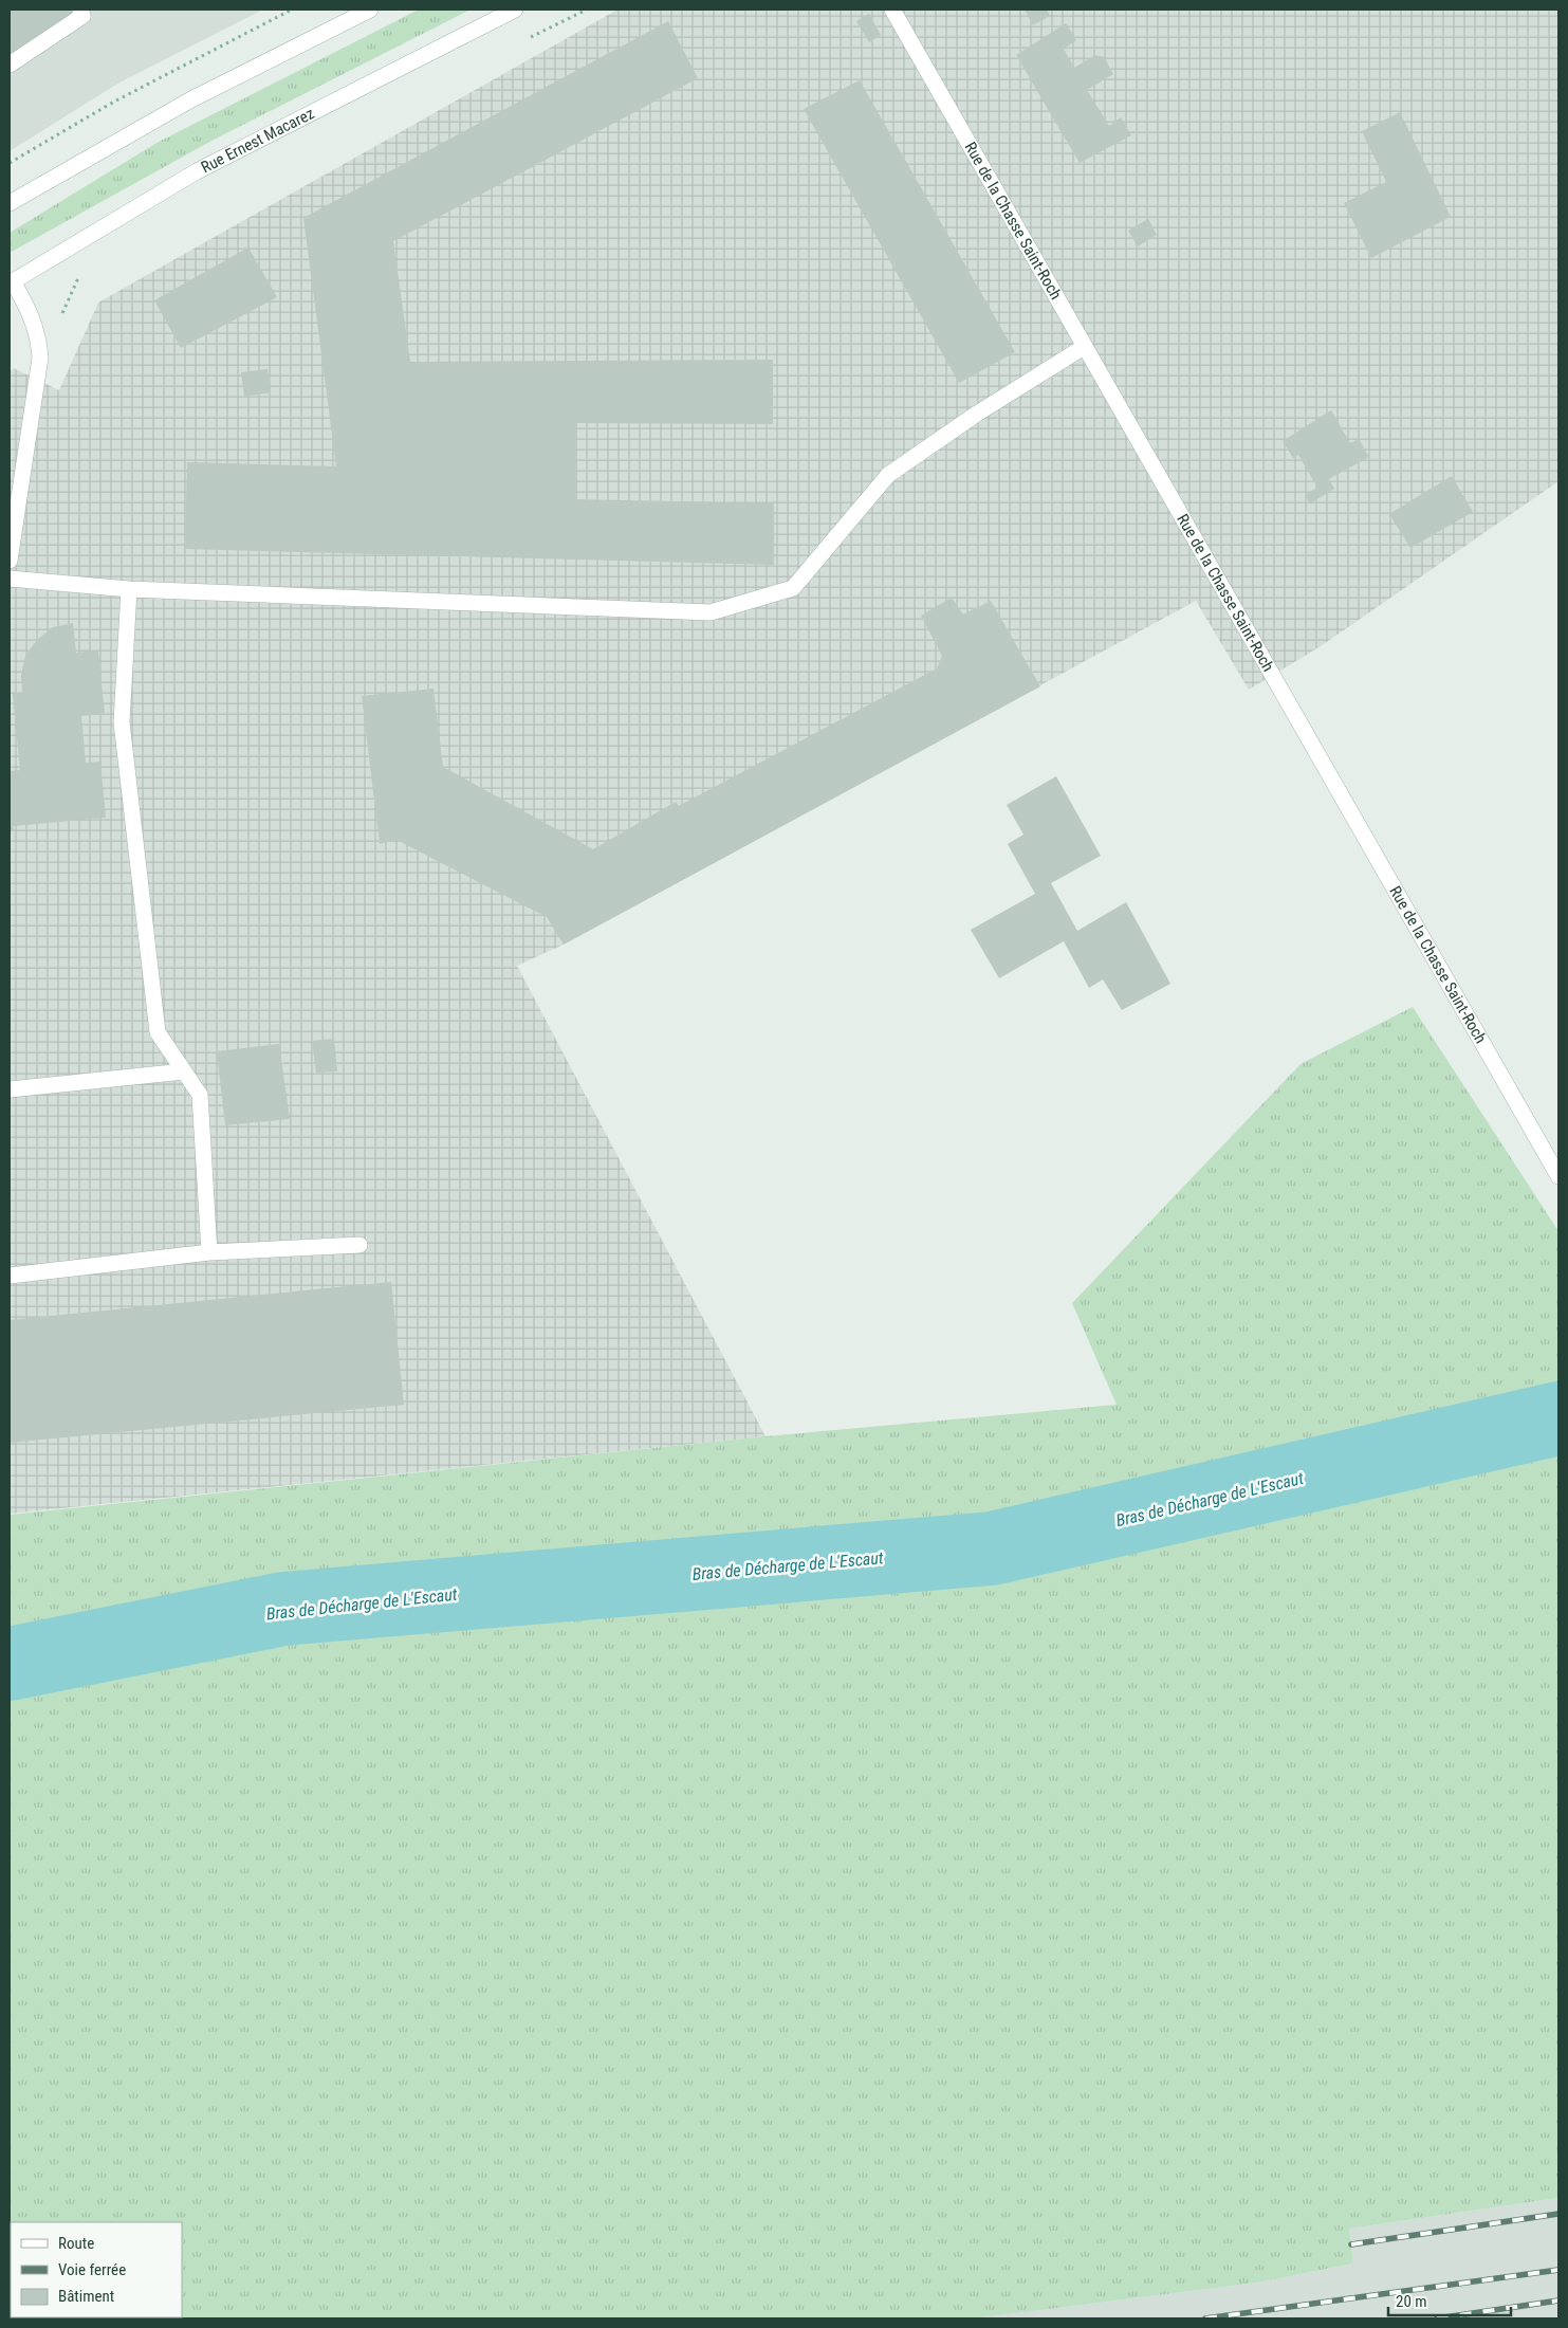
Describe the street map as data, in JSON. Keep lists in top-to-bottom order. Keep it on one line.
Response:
{"streets":{"street":["Rue Ernest Macarez","Rue de la Chasse Saint-Roch"]},"water":["Bras de Décharge de L'Escaut"],"legend":["Route","Voie ferrée","Bâtiment"],"scale_bar":"20 m"}
